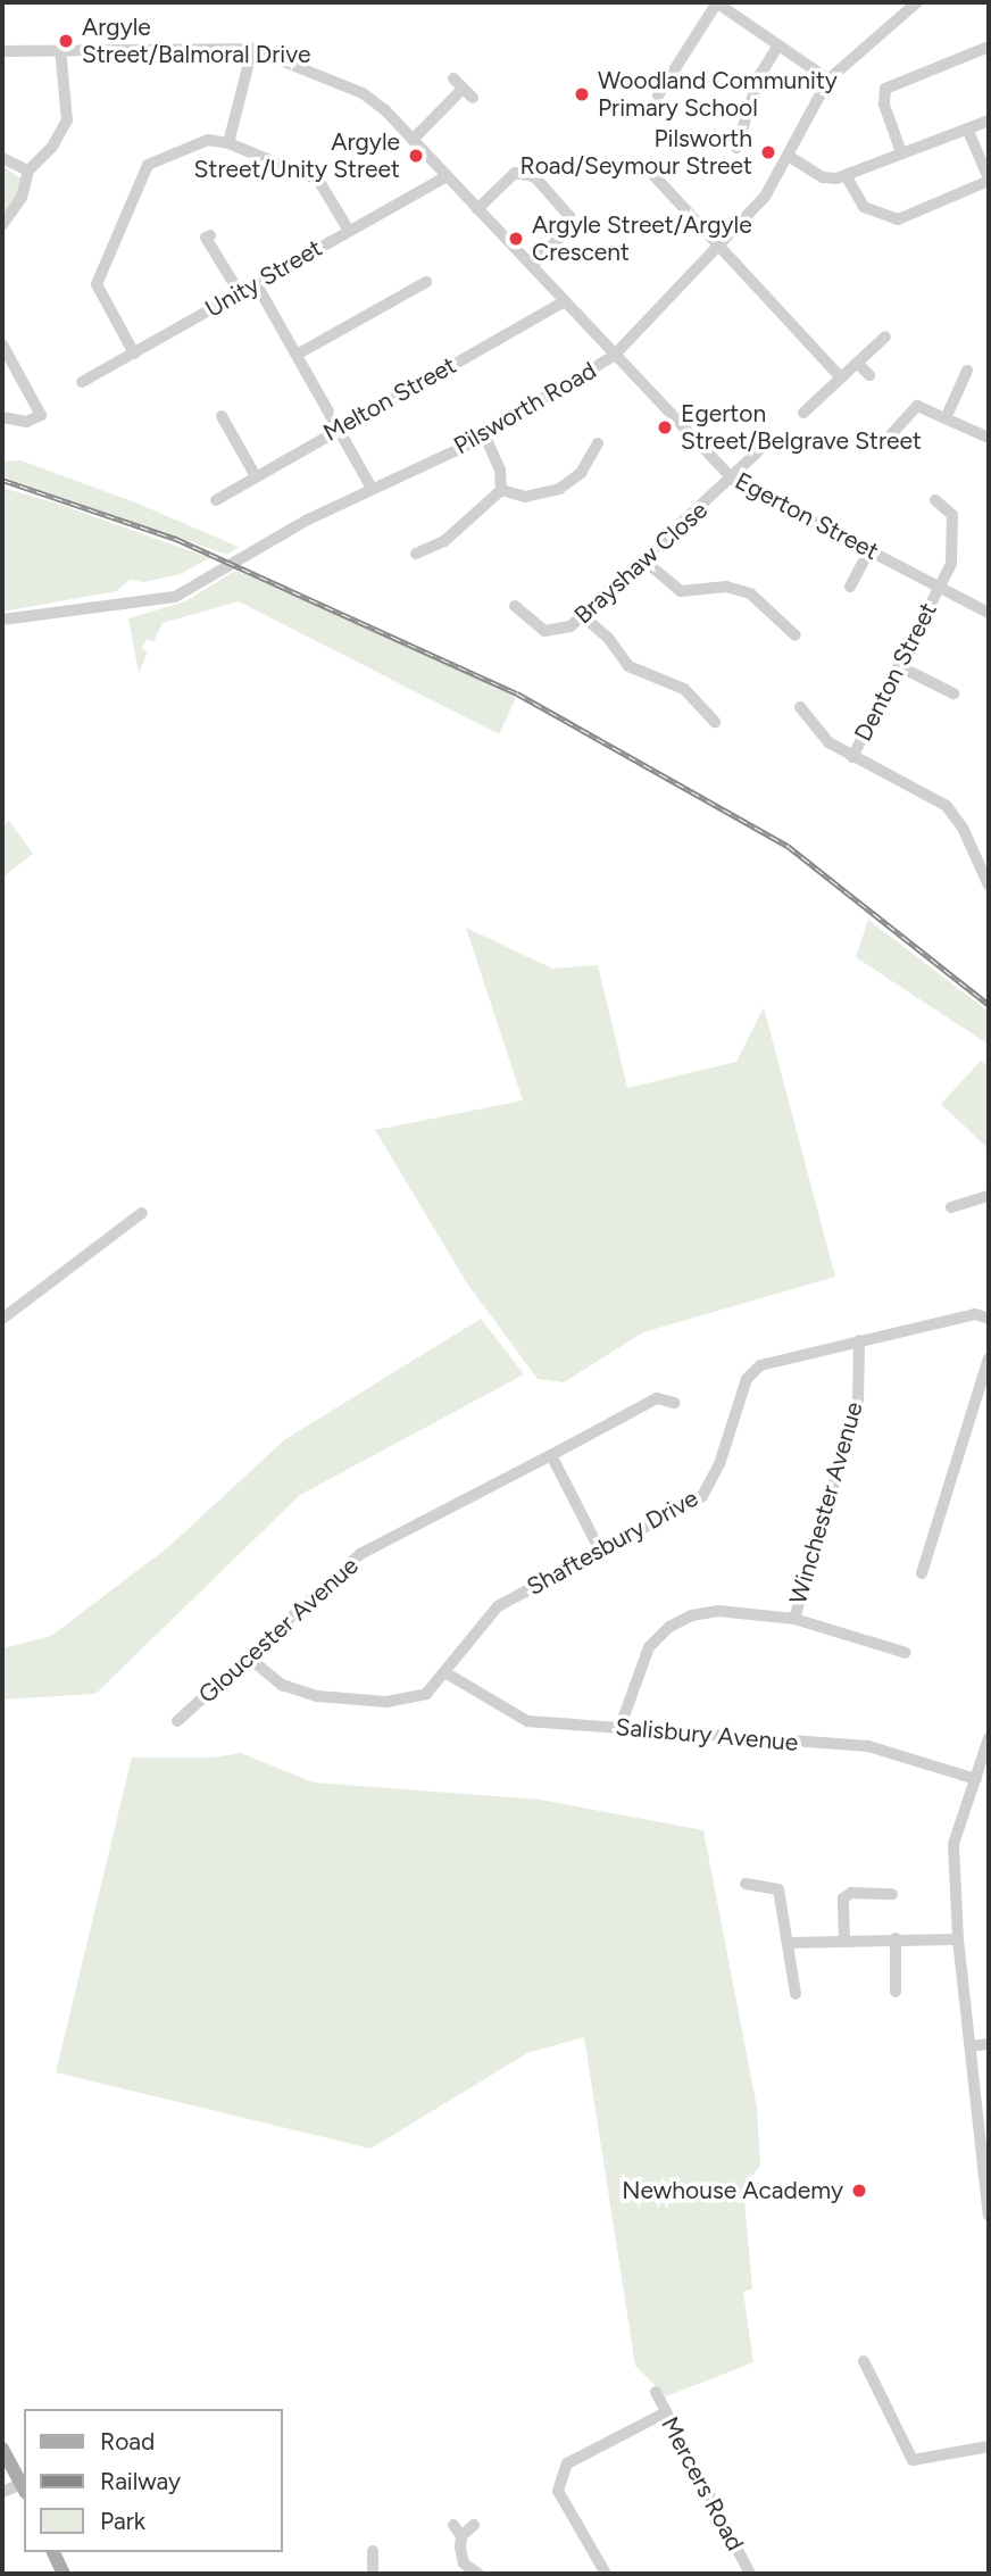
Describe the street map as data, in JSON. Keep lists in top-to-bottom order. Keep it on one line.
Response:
{"streets":{"street":["Unity Street","Melton Street","Pilsworth Road","Egerton Street","Brayshaw Close","Denton Street","Winchester Avenue","Shaftesbury Drive","Gloucester Avenue","Salisbury Avenue","Mercers Road"]},"crossings":[["Unity Street","Egerton Street"],["Melton Street","Egerton Street"],["Pilsworth Road","Egerton Street"],["Egerton Street","Brayshaw Close"],["Egerton Street","Denton Street"],["Winchester Avenue","Shaftesbury Drive"],["Shaftesbury Drive","Gloucester Avenue"],["Shaftesbury Drive","Salisbury Avenue"]],"places":["Argyle Street/Balmoral Drive","Woodland Community Primary School","Pilsworth Road/Seymour Street","Argyle Street/Unity Street","Argyle Street/Argyle Crescent","Egerton Street/Belgrave Street","Newhouse Academy"],"legend":["Road","Railway","Park"]}
